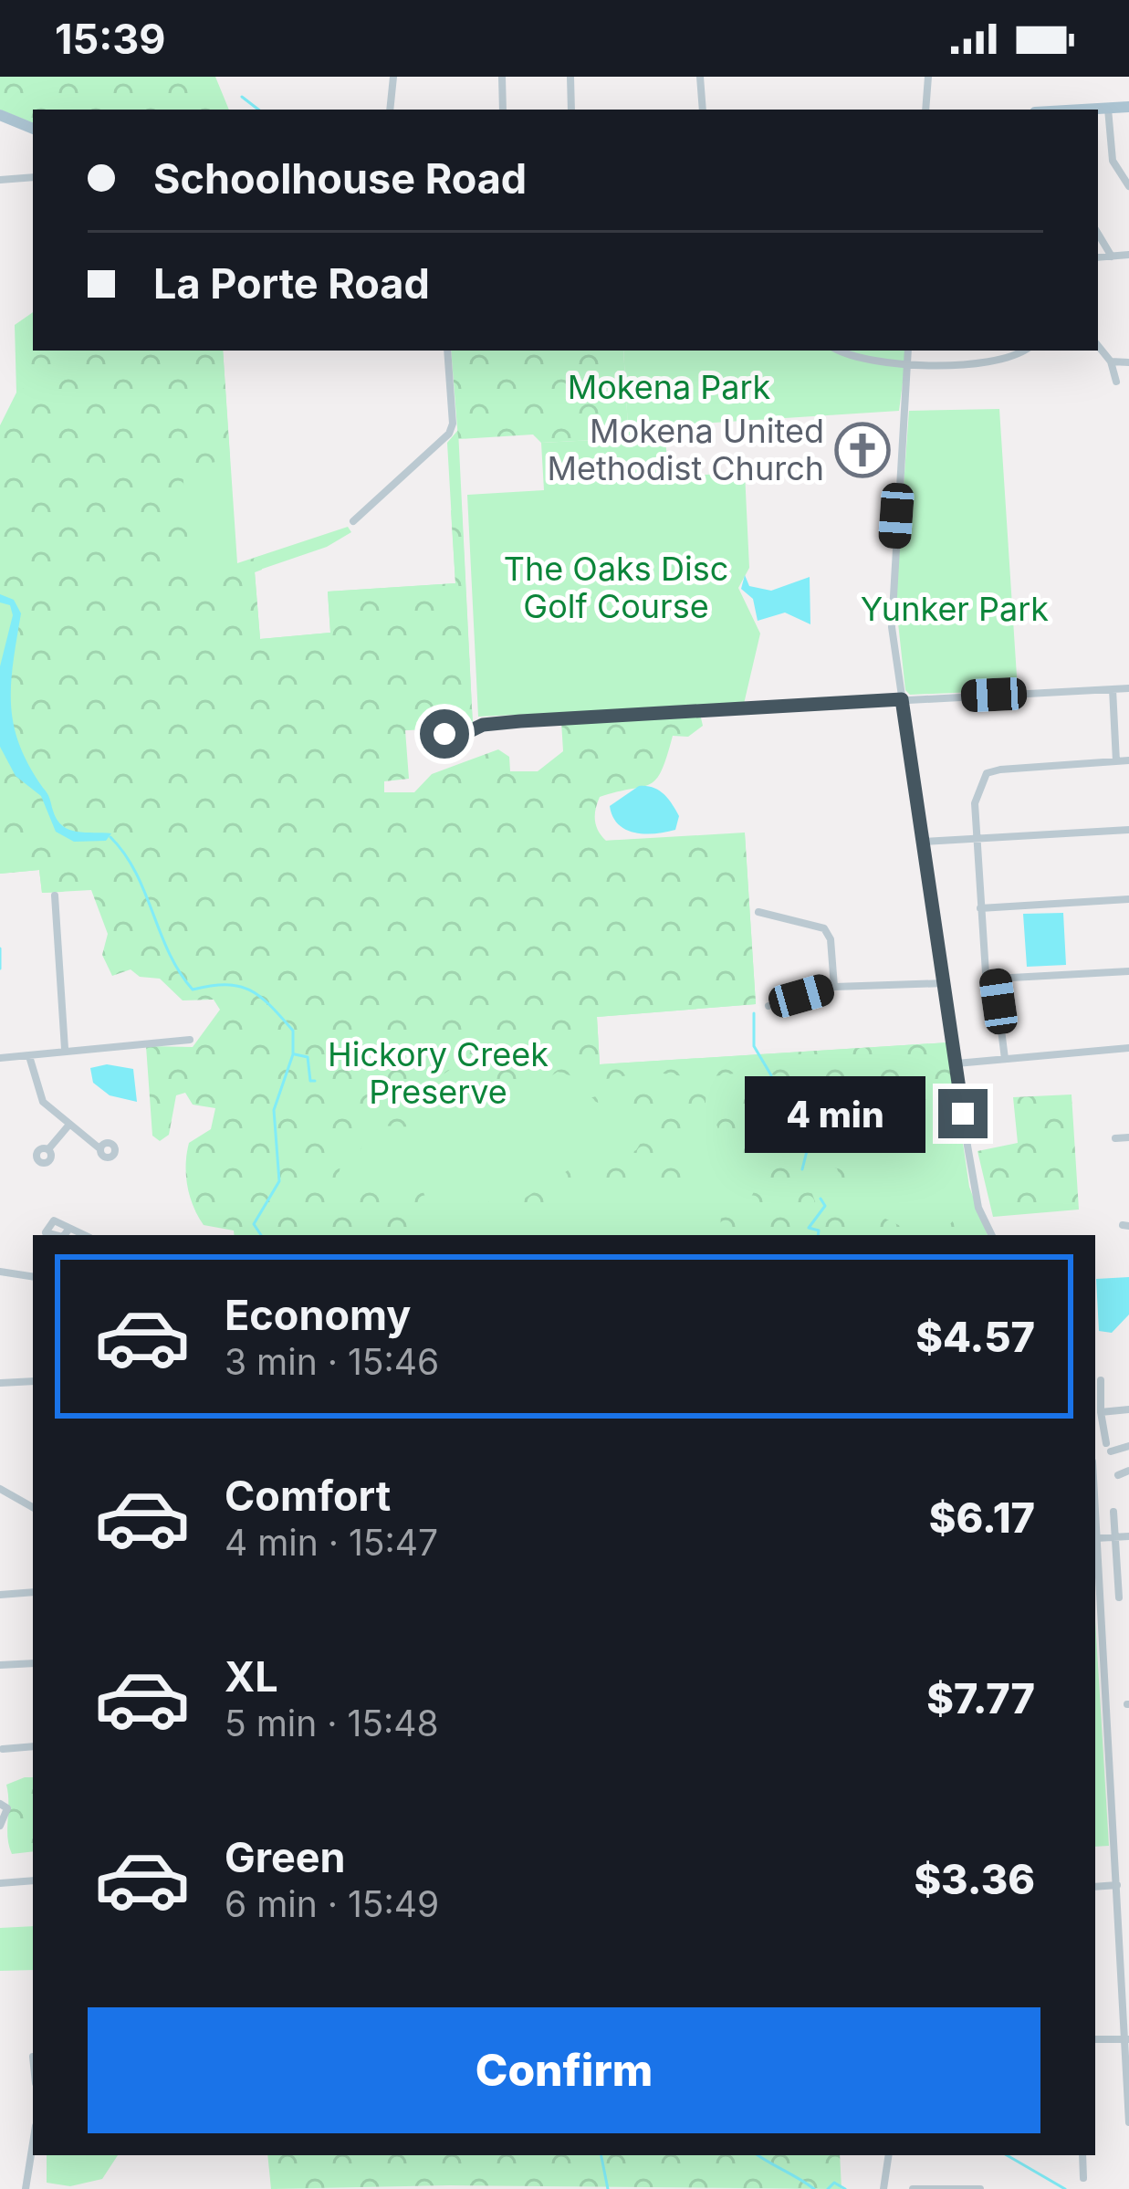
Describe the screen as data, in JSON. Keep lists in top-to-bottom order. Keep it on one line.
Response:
{"parks":["Mokena Park","The Oaks Disc Golf Course","Yunker Park","Hickory Creek Preserve"],"places":{"church":["Mokena United Methodist Church"]},"page":{"status":"15:39","banner":["Schoolhouse Road","La Porte Road"],"bubble":"4 min","list":[{"name":"Economy","note":"3 min · 15:46","value":"$4.57"},{"name":"Comfort","note":"4 min · 15:47","value":"$6.17"},{"name":"XL","note":"5 min · 15:48","value":"$7.77"},{"name":"Green","note":"6 min · 15:49","value":"$3.36"}],"buttons":"Confirm"}}
